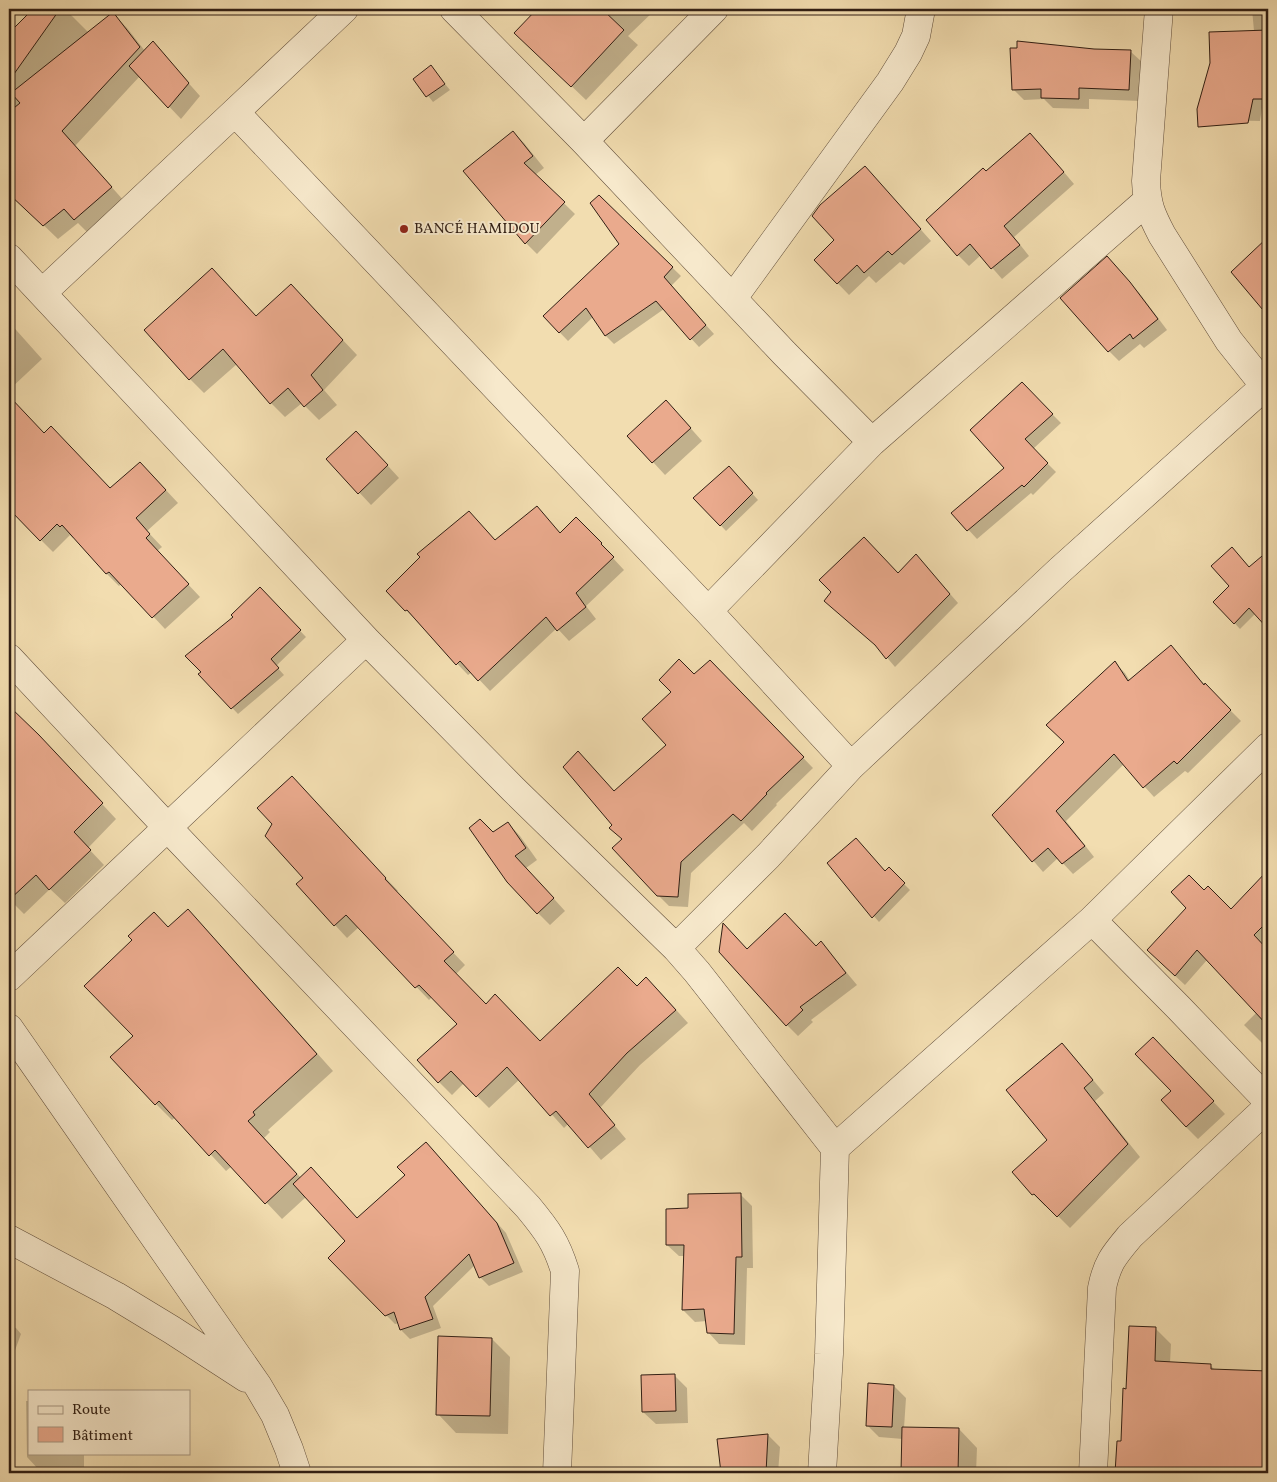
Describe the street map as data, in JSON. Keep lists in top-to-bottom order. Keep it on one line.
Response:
{"places":["BANCÉ HAMIDOU"],"legend":["Route","Bâtiment"]}
